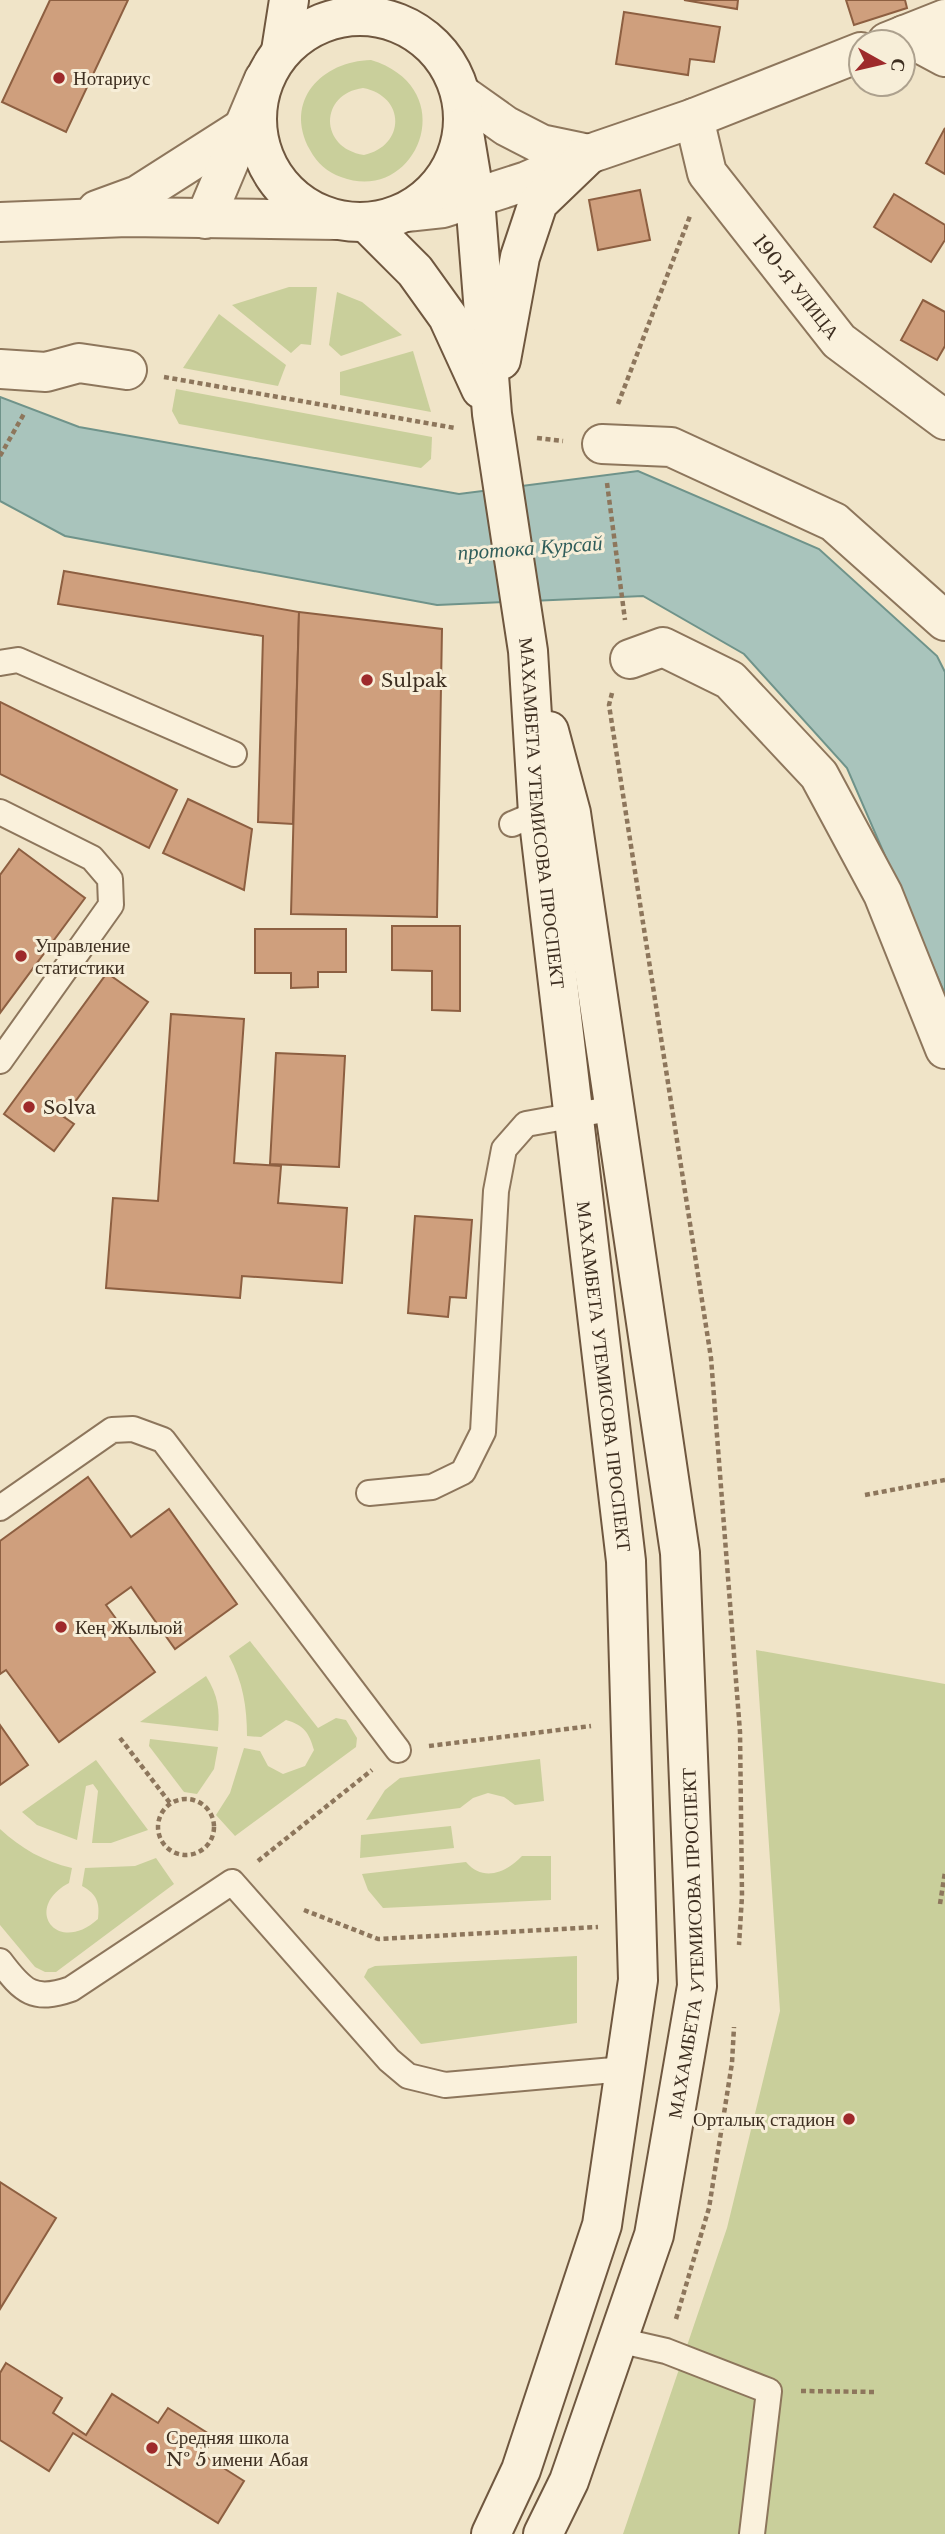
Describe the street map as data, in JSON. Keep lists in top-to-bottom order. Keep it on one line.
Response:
{"streets":{"street":["190-Я УЛИЦА","МАХАМБЕТА УТЕМИСОВА ПРОСПЕКТ"]},"water":["протока Курсай"],"places":["Нотариус","Sulpak","Управление статистики","Solva","Кең Жылыой","Орталық стадион","Средняя школа № 5 имени Абая"],"north":"right"}
